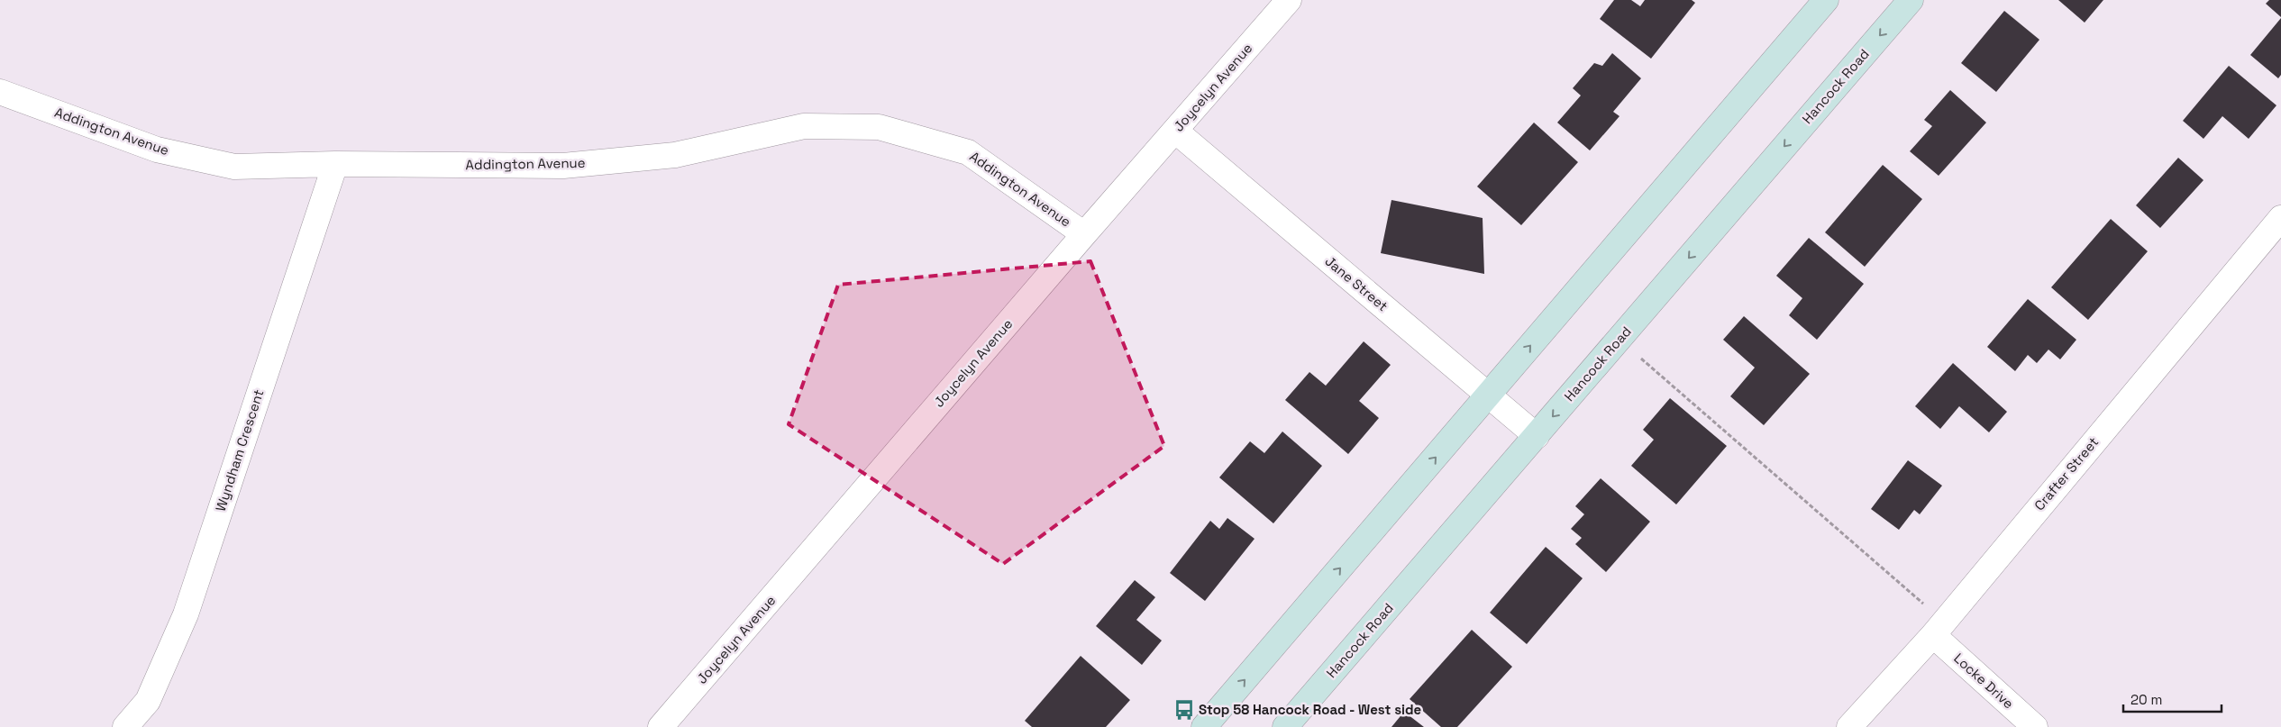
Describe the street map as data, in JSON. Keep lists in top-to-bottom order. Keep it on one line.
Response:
{"streets":{"main road":["Hancock Road"],"street":["Joycelyn Avenue","Addington Avenue","Jane Street","Wyndham Crescent","Crafter Street","Locke Drive"]},"crossings":[["Hancock Road","Jane Street"],["Joycelyn Avenue","Addington Avenue"],["Joycelyn Avenue","Jane Street"],["Addington Avenue","Wyndham Crescent"],["Crafter Street","Locke Drive"]],"places":{"bus stop":["Stop 58 Hancock Road - West side"]},"scale_bar":"20 m"}
